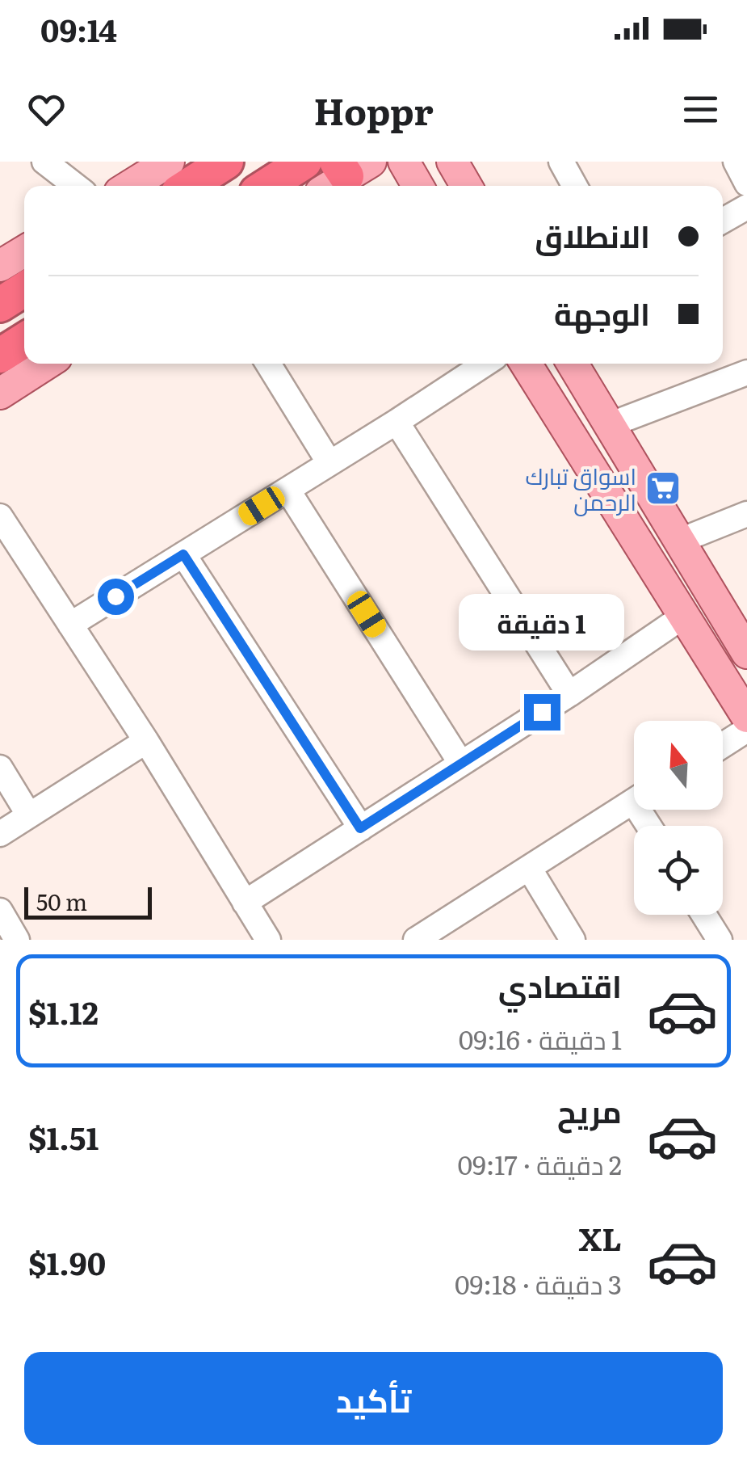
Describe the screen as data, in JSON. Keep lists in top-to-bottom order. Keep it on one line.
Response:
{"places":{"supermarket":["اسواق تبارك الرحمن"]},"scale_bar":"50 m","north":"top","page":{"status":"09:14","header":"Hoppr","banner":["الانطلاق","الوجهة"],"bubble":"1 دقيقة","scale":"50 m","list":[{"name":"اقتصادي","note":"1 دقيقة · 09:16","value":"$1.12"},{"name":"مريح","note":"2 دقيقة · 09:17","value":"$1.51"},{"name":"XL","note":"3 دقيقة · 09:18","value":"$1.90"}],"buttons":"تأكيد"}}
